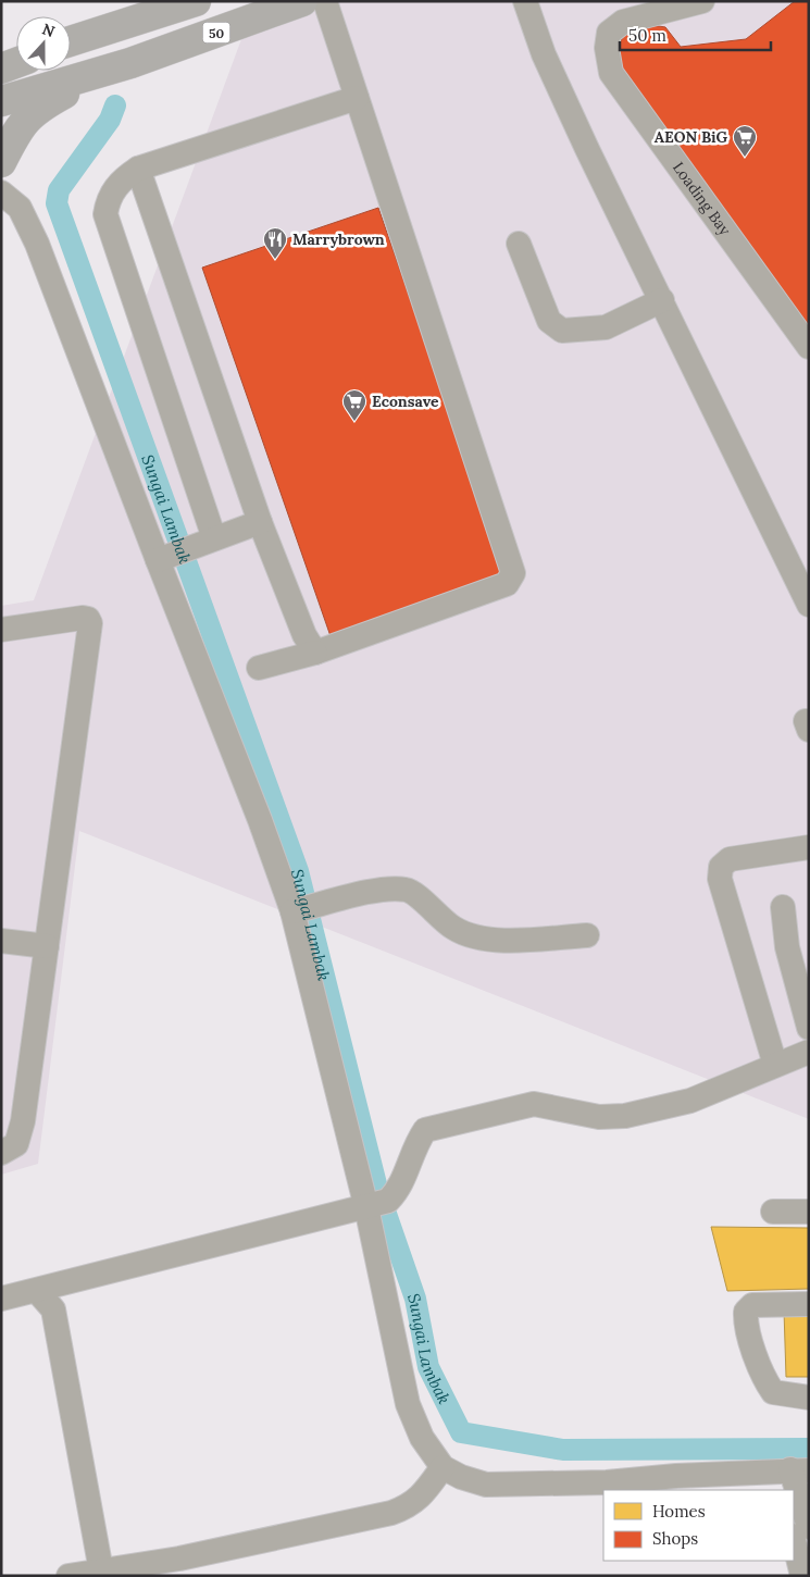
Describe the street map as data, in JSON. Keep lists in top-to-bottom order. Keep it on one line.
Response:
{"streets":{"highway":["50"],"street":["Loading Bay"]},"water":["Sungai Lambak"],"places":{"supermarket":["AEON BiG","Econsave"],"restaurant":["Marrybrown"]},"legend":["Homes","Shops"],"scale_bar":"50 m","north":"top"}
